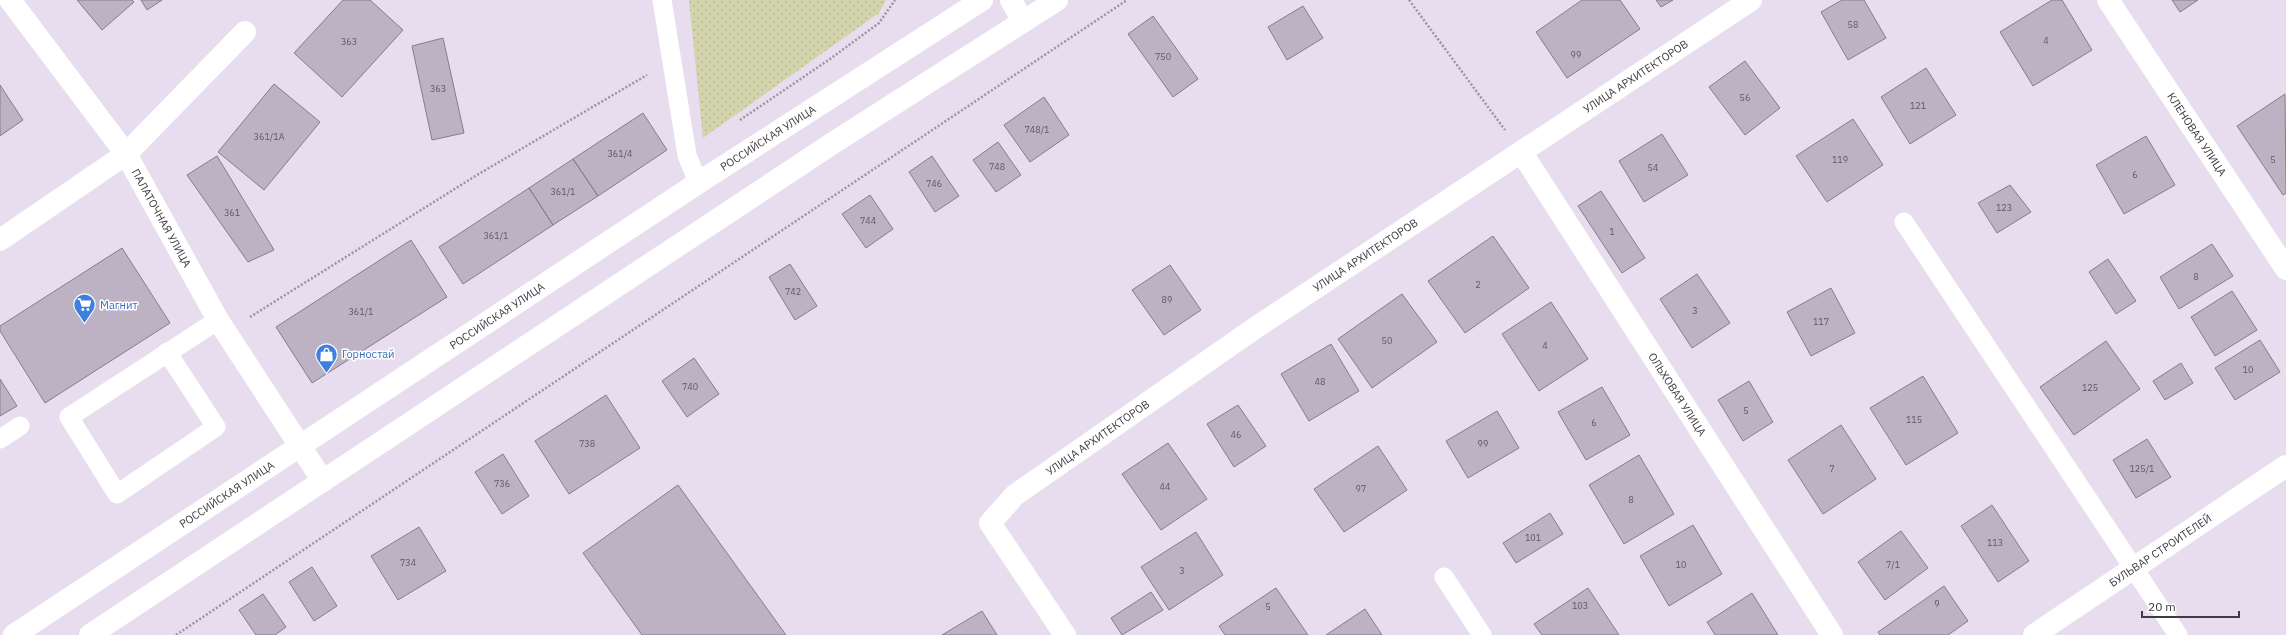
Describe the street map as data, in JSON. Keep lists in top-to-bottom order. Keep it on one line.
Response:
{"streets":{"street":["УЛИЦА АРХИТЕКТОРОВ","КЛЕНОВАЯ УЛИЦА","РОССИЙСКАЯ УЛИЦА","ПАЛАТОЧНАЯ УЛИЦА","ОЛЬХОВАЯ УЛИЦА","БУЛЬВАР СТРОИТЕЛЕЙ"]},"crossings":[["УЛИЦА АРХИТЕКТОРОВ","ОЛЬХОВАЯ УЛИЦА"],["РОССИЙСКАЯ УЛИЦА","ПАЛАТОЧНАЯ УЛИЦА"]],"places":{"supermarket":["Магнит"],"shop":["Горностай"]},"house_numbers":["58","4","363","99","750","363","56","121","748/1","361/1А","361/4","119","5","748","54","6","746","361/1","123","361","744","1","361/1","8","2","742","89","3","361/1","117","50","4","10","48","740","125","5","115","6","46","738","99","7","125/1","736","44","97","8","101","113","734","10","7/1","3","9","103","5"],"scale_bar":"20 m"}
